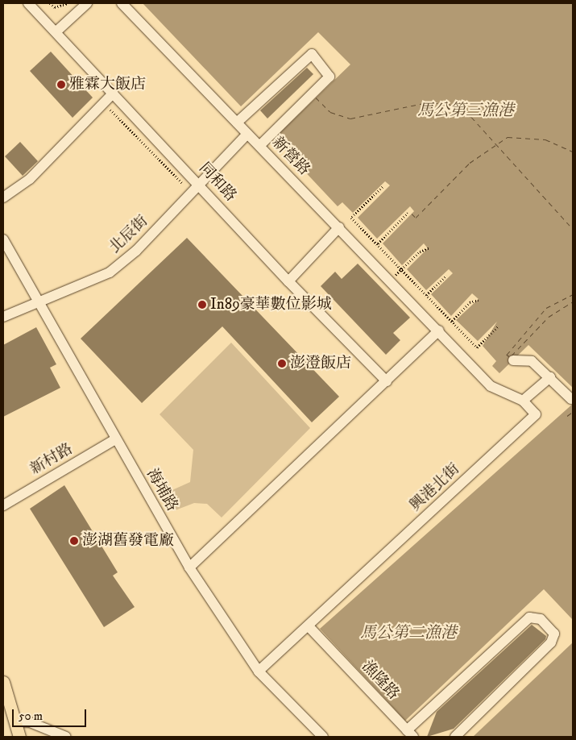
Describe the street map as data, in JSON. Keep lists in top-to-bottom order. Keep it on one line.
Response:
{"streets":{"street":["新營路","同和路","北辰街","新村路","興港北街","海埔路","漁隆路"]},"crossings":[["新營路","北辰街"],["新營路","興港北街"],["同和路","北辰街"],["北辰街","海埔路"],["新村路","海埔路"],["興港北街","海埔路"],["興港北街","漁隆路"]],"water":["馬公第三漁港","馬公第二漁港"],"places":["雅霖大飯店","In89豪華數位影城","澎澄飯店","澎湖舊發電廠"],"scale_bar":"50 m"}
